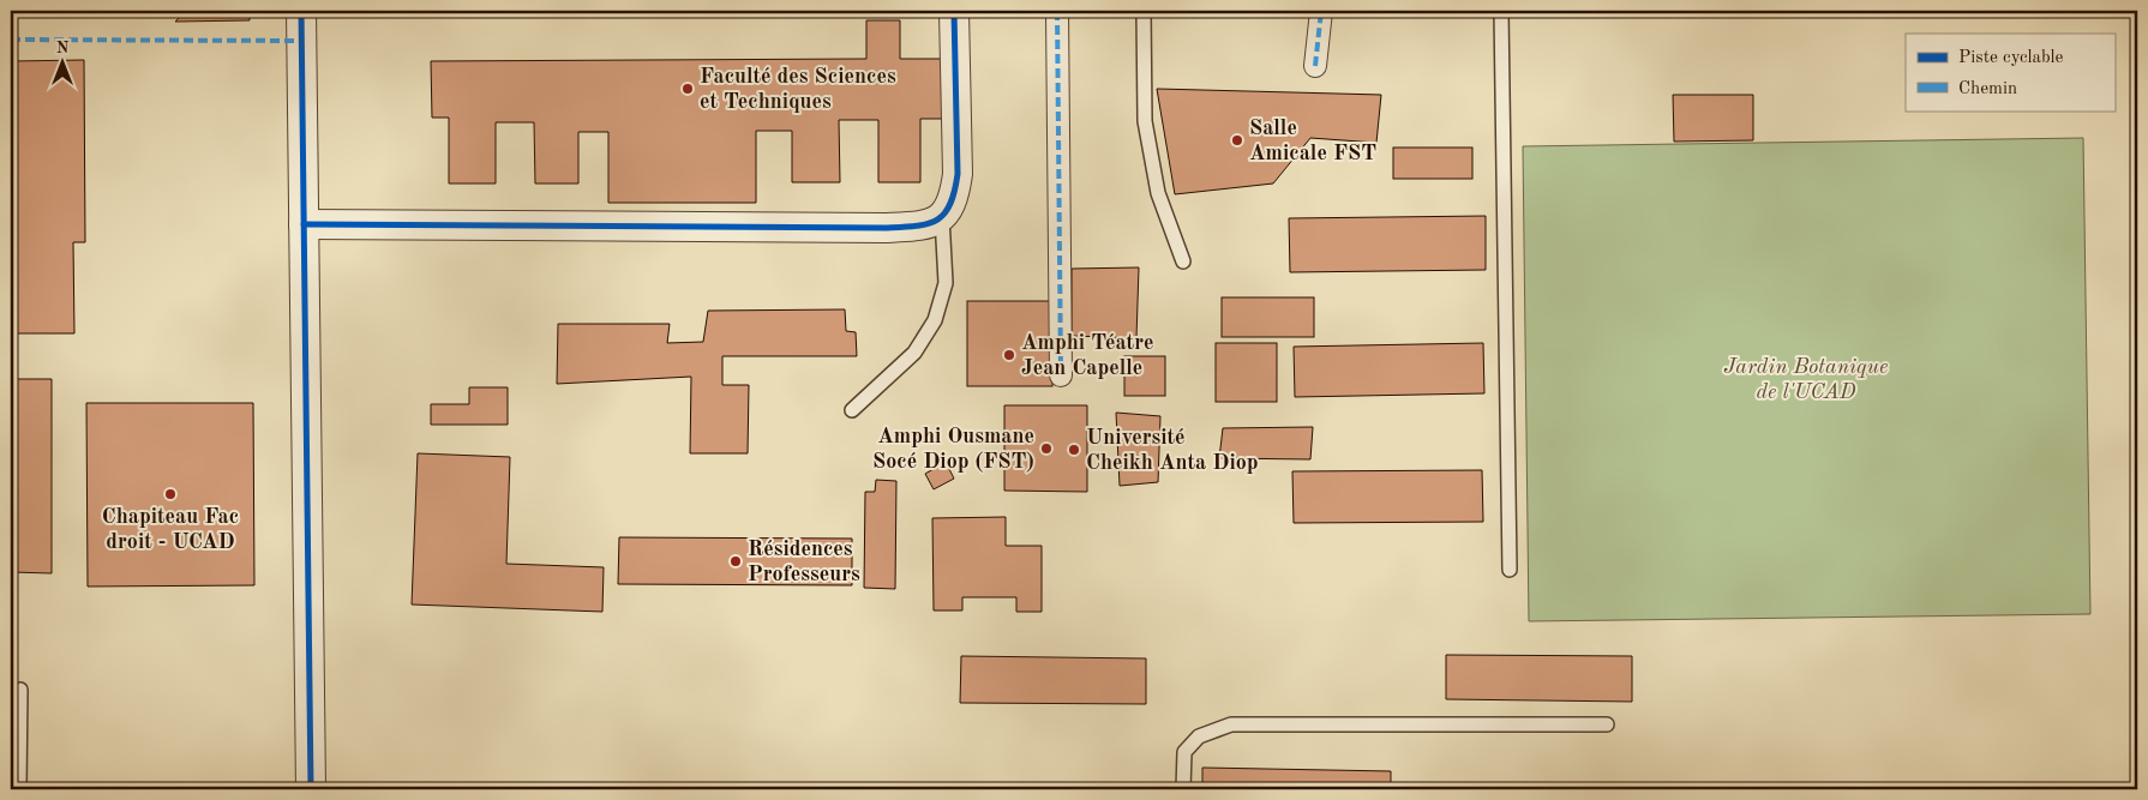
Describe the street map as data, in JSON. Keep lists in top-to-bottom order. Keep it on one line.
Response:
{"parks":["Jardin Botanique de l'UCAD"],"places":["Faculté des Sciences et Techniques","Salle Amicale FST","Amphi Téatre Jean Capelle","Amphi Ousmane Socé Diop (FST)","Université Cheikh Anta Diop","Chapiteau Fac droit - UCAD","Résidences Professeurs"],"legend":["Piste cyclable","Chemin"],"north":"top"}
